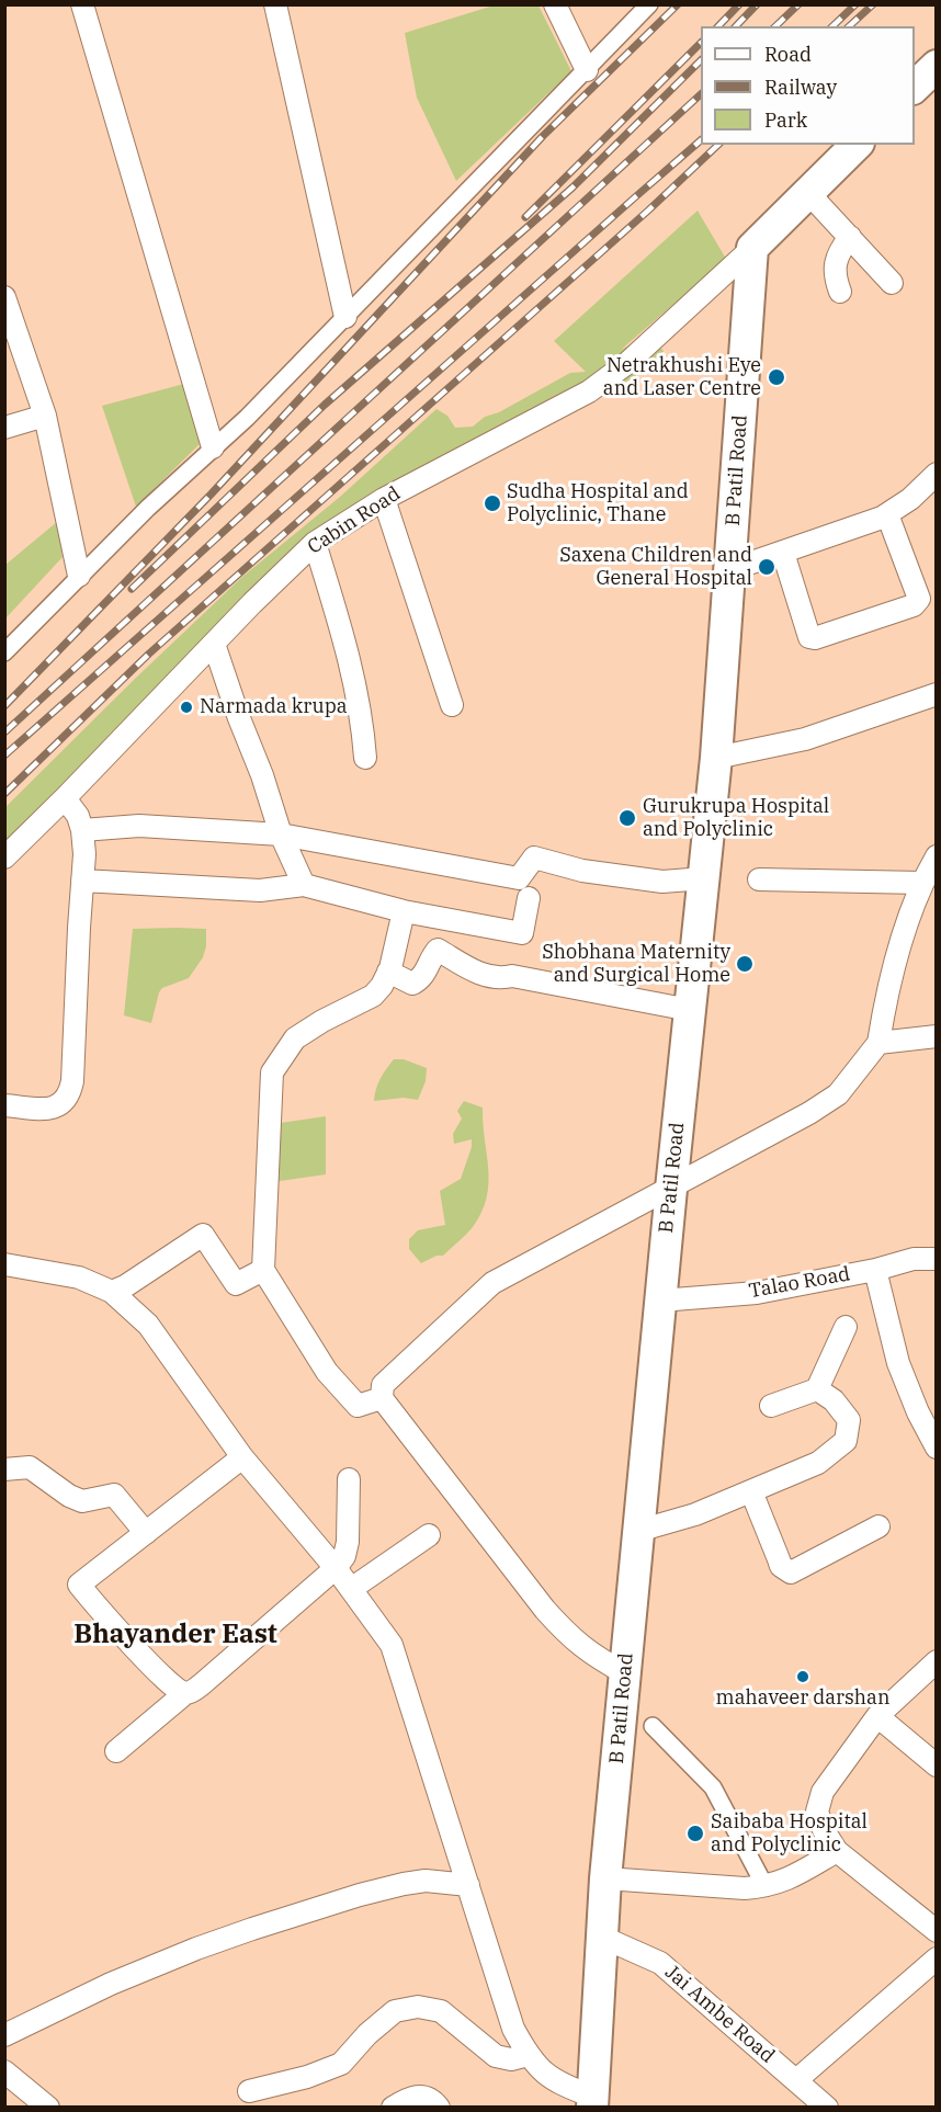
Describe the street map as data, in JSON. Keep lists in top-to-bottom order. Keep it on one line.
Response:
{"streets":{"main road":["B Patil Road"],"street":["Cabin Road","Talao Road","Jai Ambe Road"]},"crossings":[["B Patil Road","Cabin Road"],["B Patil Road","Talao Road"],["B Patil Road","Jai Ambe Road"]],"districts":["Bhayander East"],"places":["Netrakhushi Eye and Laser Centre","Sudha Hospital and Polyclinic, Thane","Saxena Children and General Hospital","Narmada krupa","Gurukrupa Hospital and Polyclinic","Shobhana Maternity and Surgical Home","mahaveer darshan","Saibaba Hospital and Polyclinic"],"legend":["Road","Railway","Park"]}
